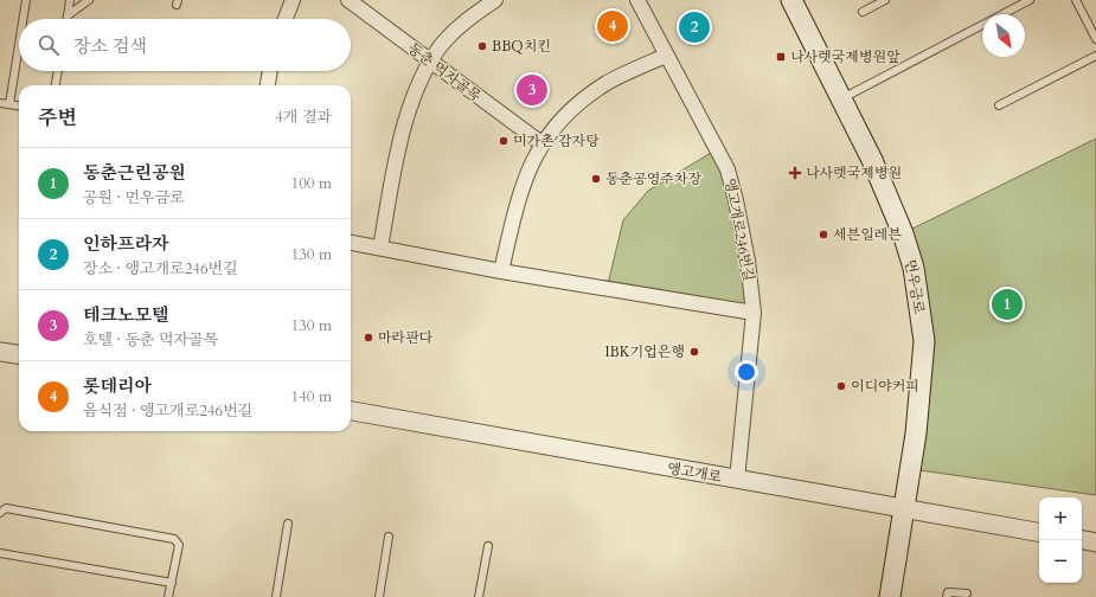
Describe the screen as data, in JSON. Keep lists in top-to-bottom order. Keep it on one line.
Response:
{"streets":{"main road":["먼우금로"],"street":["동춘 먹자골목","앵고개로246번길","앵고개로"]},"crossings":[["앵고개로246번길","앵고개로"],["먼우금로","앵고개로"]],"places":{"other":["BBQ치킨","미가촌 감자탕","동춘공영주차장","세븐일레븐","마라판다","IBK기업은행","이디야커피"],"transit":["나사렛국제병원앞"],"health":["나사렛국제병원"]},"north":"bottom right","page":{"pins":["4","2","3","1"],"search":"장소 검색","heading":["주변","4개 결과"],"list":[{"mark":"1","name":"동춘근린공원","note":"공원 · 먼우금로","value":"100 m"},{"mark":"2","name":"인하프라자","note":"장소 · 앵고개로246번길","value":"130 m"},{"mark":"3","name":"테크노모텔","note":"호텔 · 동춘 먹자골목","value":"130 m"},{"mark":"4","name":"롯데리아","note":"음식점 · 앵고개로246번길","value":"140 m"}],"map_buttons":["+","−"]}}
